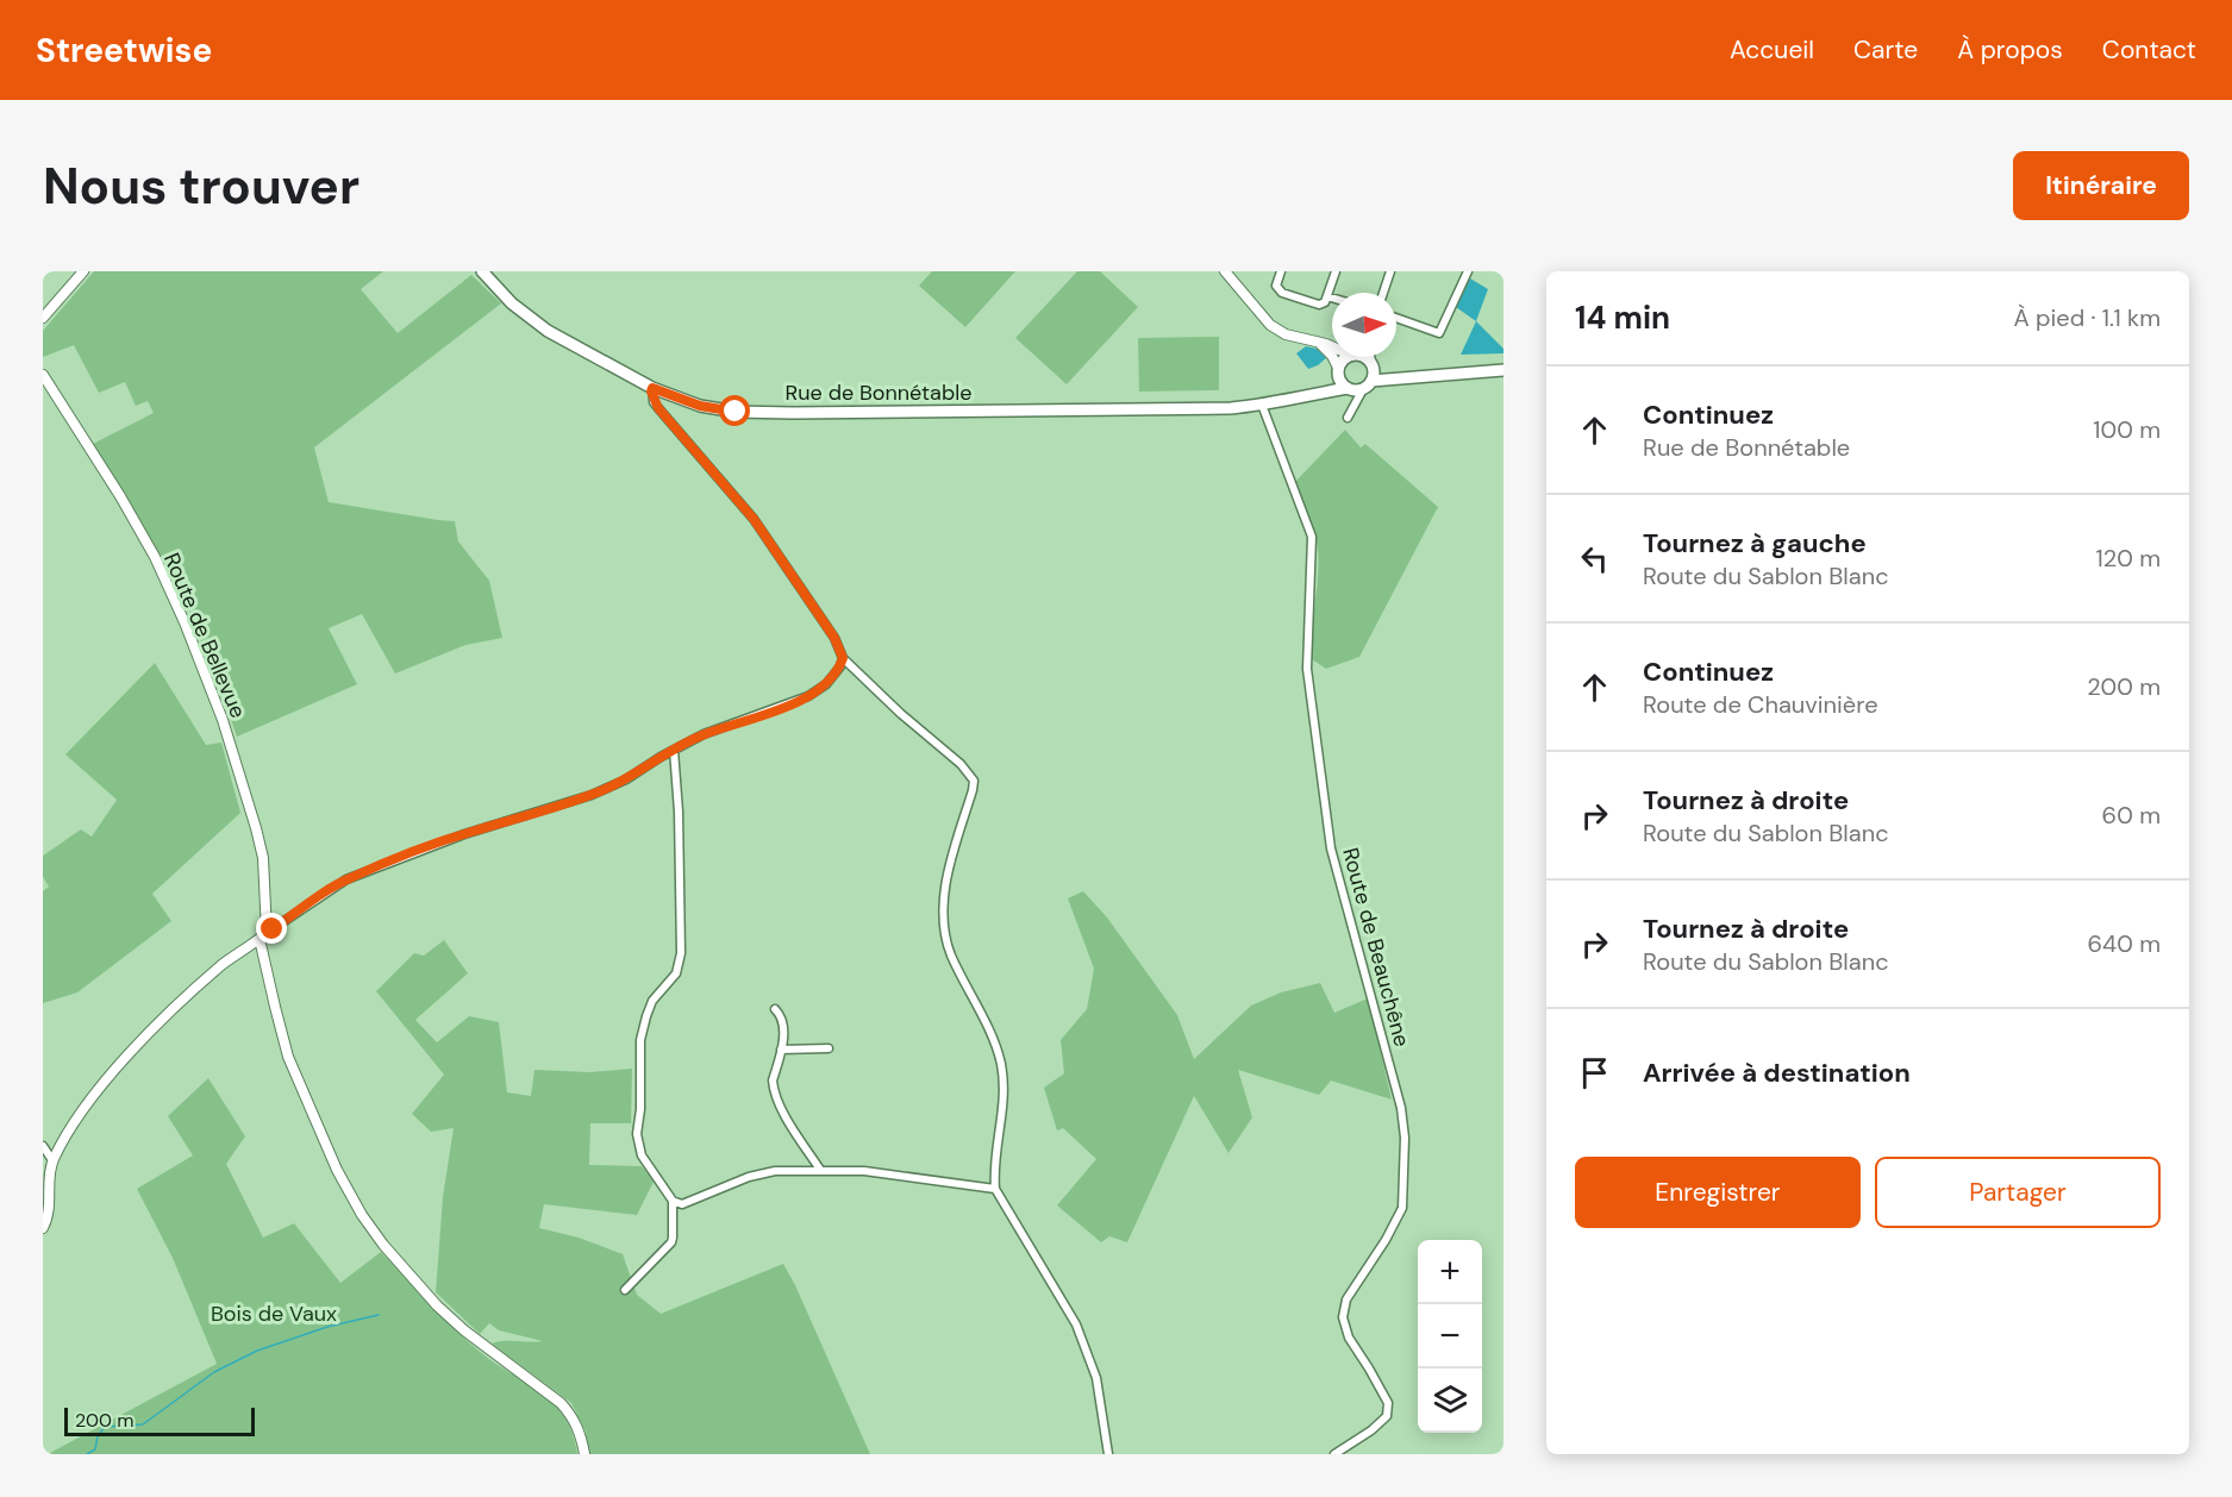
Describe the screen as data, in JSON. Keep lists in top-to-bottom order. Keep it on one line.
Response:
{"streets":{"main road":["Rue de Bonnétable"],"street":["Route de Bellevue","Route de Beauchêne"]},"crossings":[["Rue de Bonnétable","Route de Beauchêne"]],"parks":["Bois de Vaux"],"scale_bar":"200 m","north":"right","page":{"header":"Streetwise","nav":["Accueil","Carte","À propos","Contact"],"buttons":["Itinéraire",["Enregistrer","Partager"]],"title":"Nous trouver","heading":["14 min","À pied · 1.1 km"],"list":[["Continuez","Rue de Bonnétable","100 m"],["Tournez à gauche","Route du Sablon Blanc","120 m"],["Continuez","Route de Chauvinière","200 m"],["Tournez à droite","Route du Sablon Blanc","60 m"],["Tournez à droite","Route du Sablon Blanc","640 m"],"Arrivée à destination"],"map_buttons":["+","−"],"scale":"200 m"}}
